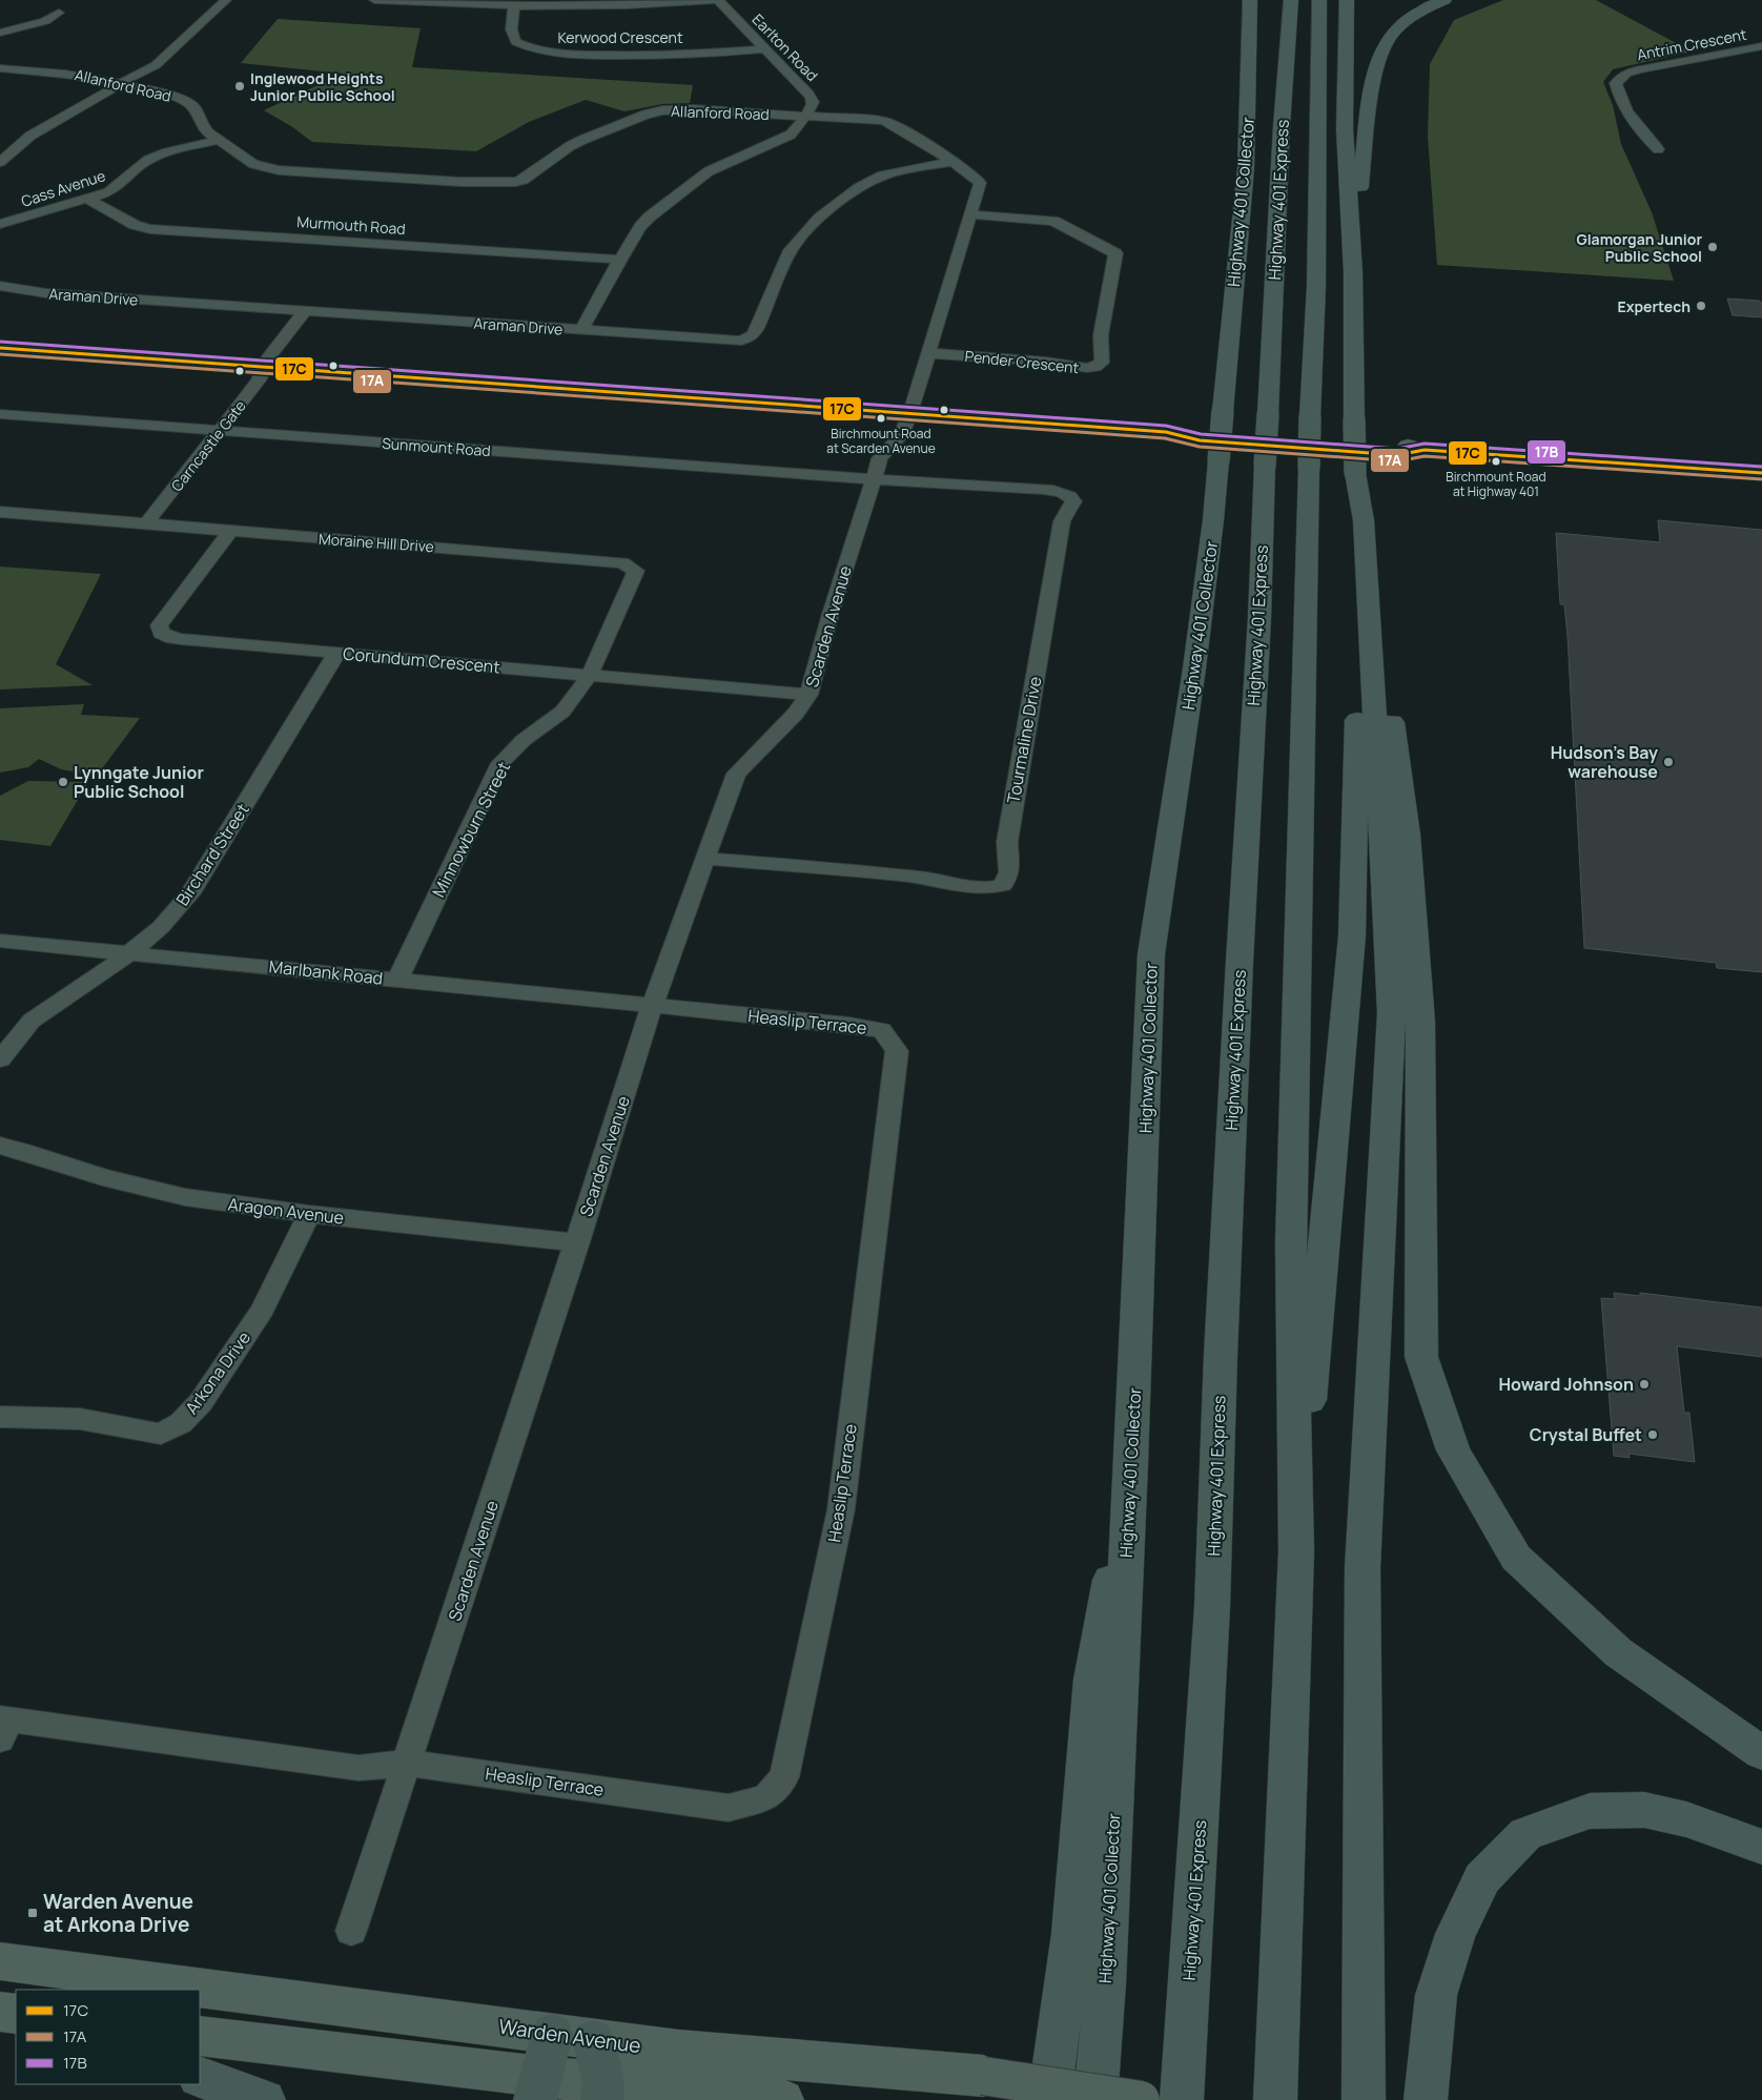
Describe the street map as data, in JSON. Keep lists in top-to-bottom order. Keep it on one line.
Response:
{"streets":{"highway":["Highway 401 Express","Highway 401 Collector"],"main road":["Warden Avenue"],"street":["Kerwood Crescent","Antrim Crescent","Earlton Road","Allanford Road","Cass Avenue","Murmouth Road","Araman Drive","Pender Crescent","Carncastle Gate","Sunmount Road","Moraine Hill Drive","Scarden Avenue","Corundum Crescent","Tourmaline Drive","Minnowburn Street","Birchard Street","Marlbank Road","Heaslip Terrace","Aragon Avenue","Arkona Drive"]},"crossings":[["Kerwood Crescent","Earlton Road"],["Earlton Road","Allanford Road"],["Allanford Road","Cass Avenue"],["Allanford Road","Araman Drive"],["Allanford Road","Pender Crescent"],["Allanford Road","Scarden Avenue"],["Cass Avenue","Murmouth Road"],["Araman Drive","Carncastle Gate"],["Carncastle Gate","Sunmount Road"],["Carncastle Gate","Moraine Hill Drive"],["Sunmount Road","Scarden Avenue"],["Sunmount Road","Tourmaline Drive"],["Moraine Hill Drive","Corundum Crescent"],["Moraine Hill Drive","Minnowburn Street"],["Scarden Avenue","Corundum Crescent"],["Scarden Avenue","Tourmaline Drive"],["Scarden Avenue","Marlbank Road"],["Scarden Avenue","Heaslip Terrace"],["Scarden Avenue","Aragon Avenue"],["Corundum Crescent","Minnowburn Street"],["Corundum Crescent","Birchard Street"],["Minnowburn Street","Marlbank Road"],["Birchard Street","Marlbank Road"],["Marlbank Road","Heaslip Terrace"],["Aragon Avenue","Arkona Drive"]],"places":{"other":["Inglewood Heights Junior Public School","Glamorgan Junior Public School","Expertech","Birchmount Road at Scarden Avenue","Birchmount Road at Highway 401","Hudson's Bay warehouse","Lynngate Junior Public School","Howard Johnson","Crystal Buffet"],"transit":["Warden Avenue at Arkona Drive"]},"lines":["transit line 17B","transit line 17C","transit line 17A"],"legend":["17C","17A","17B"]}
